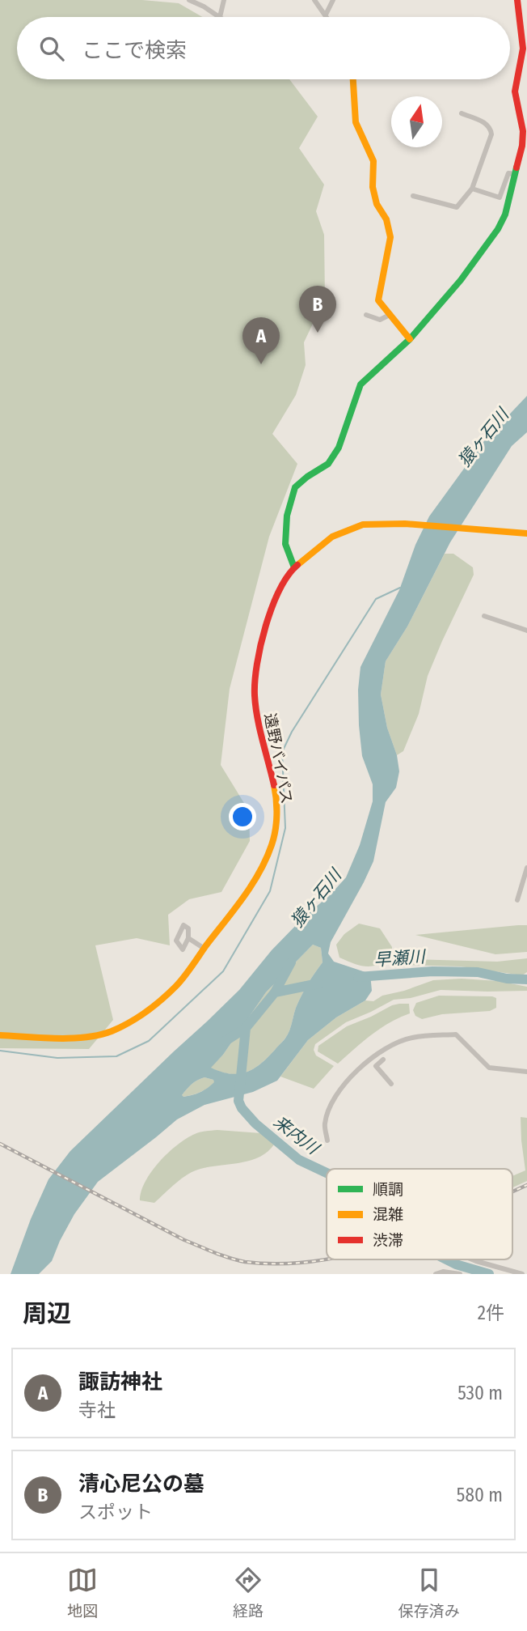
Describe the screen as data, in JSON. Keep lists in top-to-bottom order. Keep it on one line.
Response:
{"streets":{"main road":["遠野バイパス"]},"water":["猿ヶ石川","早瀬川","来内川"],"legend":["順調","混雑","渋滞"],"north":"top","page":{"search":"ここで検索","pins":["B","A"],"heading":["周辺","2件"],"list":[{"mark":"A","name":"諏訪神社","note":"寺社","value":"530 m"},{"mark":"B","name":"清心尼公の墓","note":"スポット","value":"580 m"}],"nav":["地図","経路","保存済み"]}}
